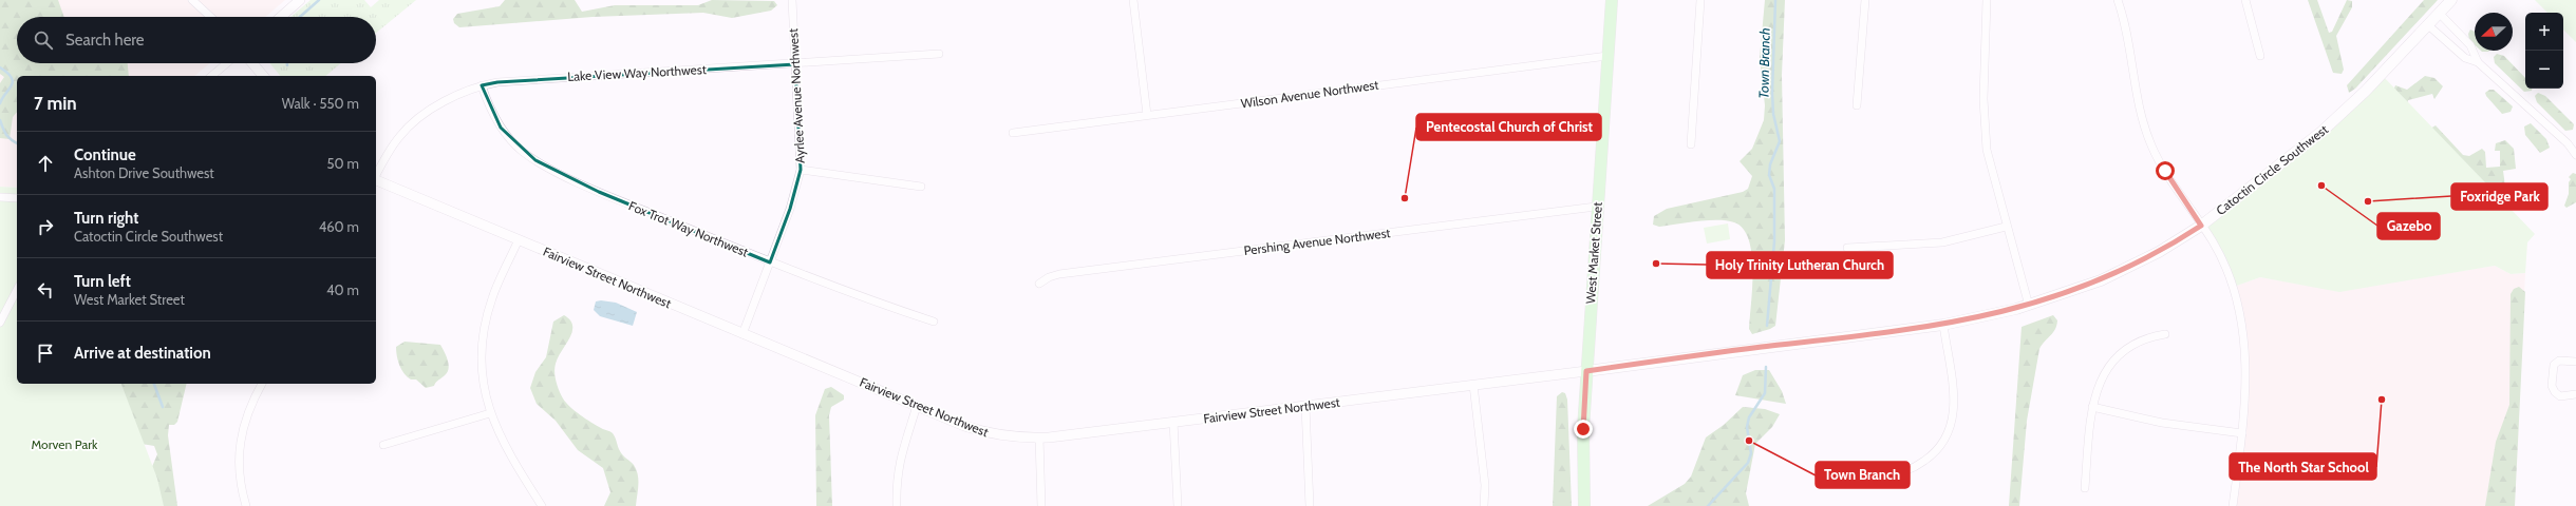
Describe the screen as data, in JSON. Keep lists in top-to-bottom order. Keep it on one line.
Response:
{"streets":{"main road":["Catoctin Circle Southwest","West Market Street"],"street":["Lake View Way Northwest","Wilson Avenue Northwest","Ayrlee Avenue Northwest","Fox Trot Way Northwest","Pershing Avenue Northwest","Fairview Street Northwest"]},"crossings":[["Lake View Way Northwest","Ayrlee Avenue Northwest"],["Lake View Way Northwest","Fox Trot Way Northwest"],["Wilson Avenue Northwest","West Market Street"],["Ayrlee Avenue Northwest","Fox Trot Way Northwest"],["Ayrlee Avenue Northwest","Fairview Street Northwest"],["Catoctin Circle Southwest","West Market Street"],["Catoctin Circle Southwest","Fairview Street Northwest"],["Pershing Avenue Northwest","West Market Street"],["West Market Street","Fairview Street Northwest"]],"water":["Town Branch"],"parks":["Morven Park"],"places":["Gazebo","Pentecostal Church of Christ","Foxridge Park","Holy Trinity Lutheran Church","The North Star School","Town Branch"],"north":"left","page":{"map_buttons":["+","−"],"search":"Search here","heading":["7 min","Walk · 550 m"],"list":[["Continue","Ashton Drive Southwest","50 m"],["Turn right","Catoctin Circle Southwest","460 m"],["Turn left","West Market Street","40 m"],"Arrive at destination"]}}
